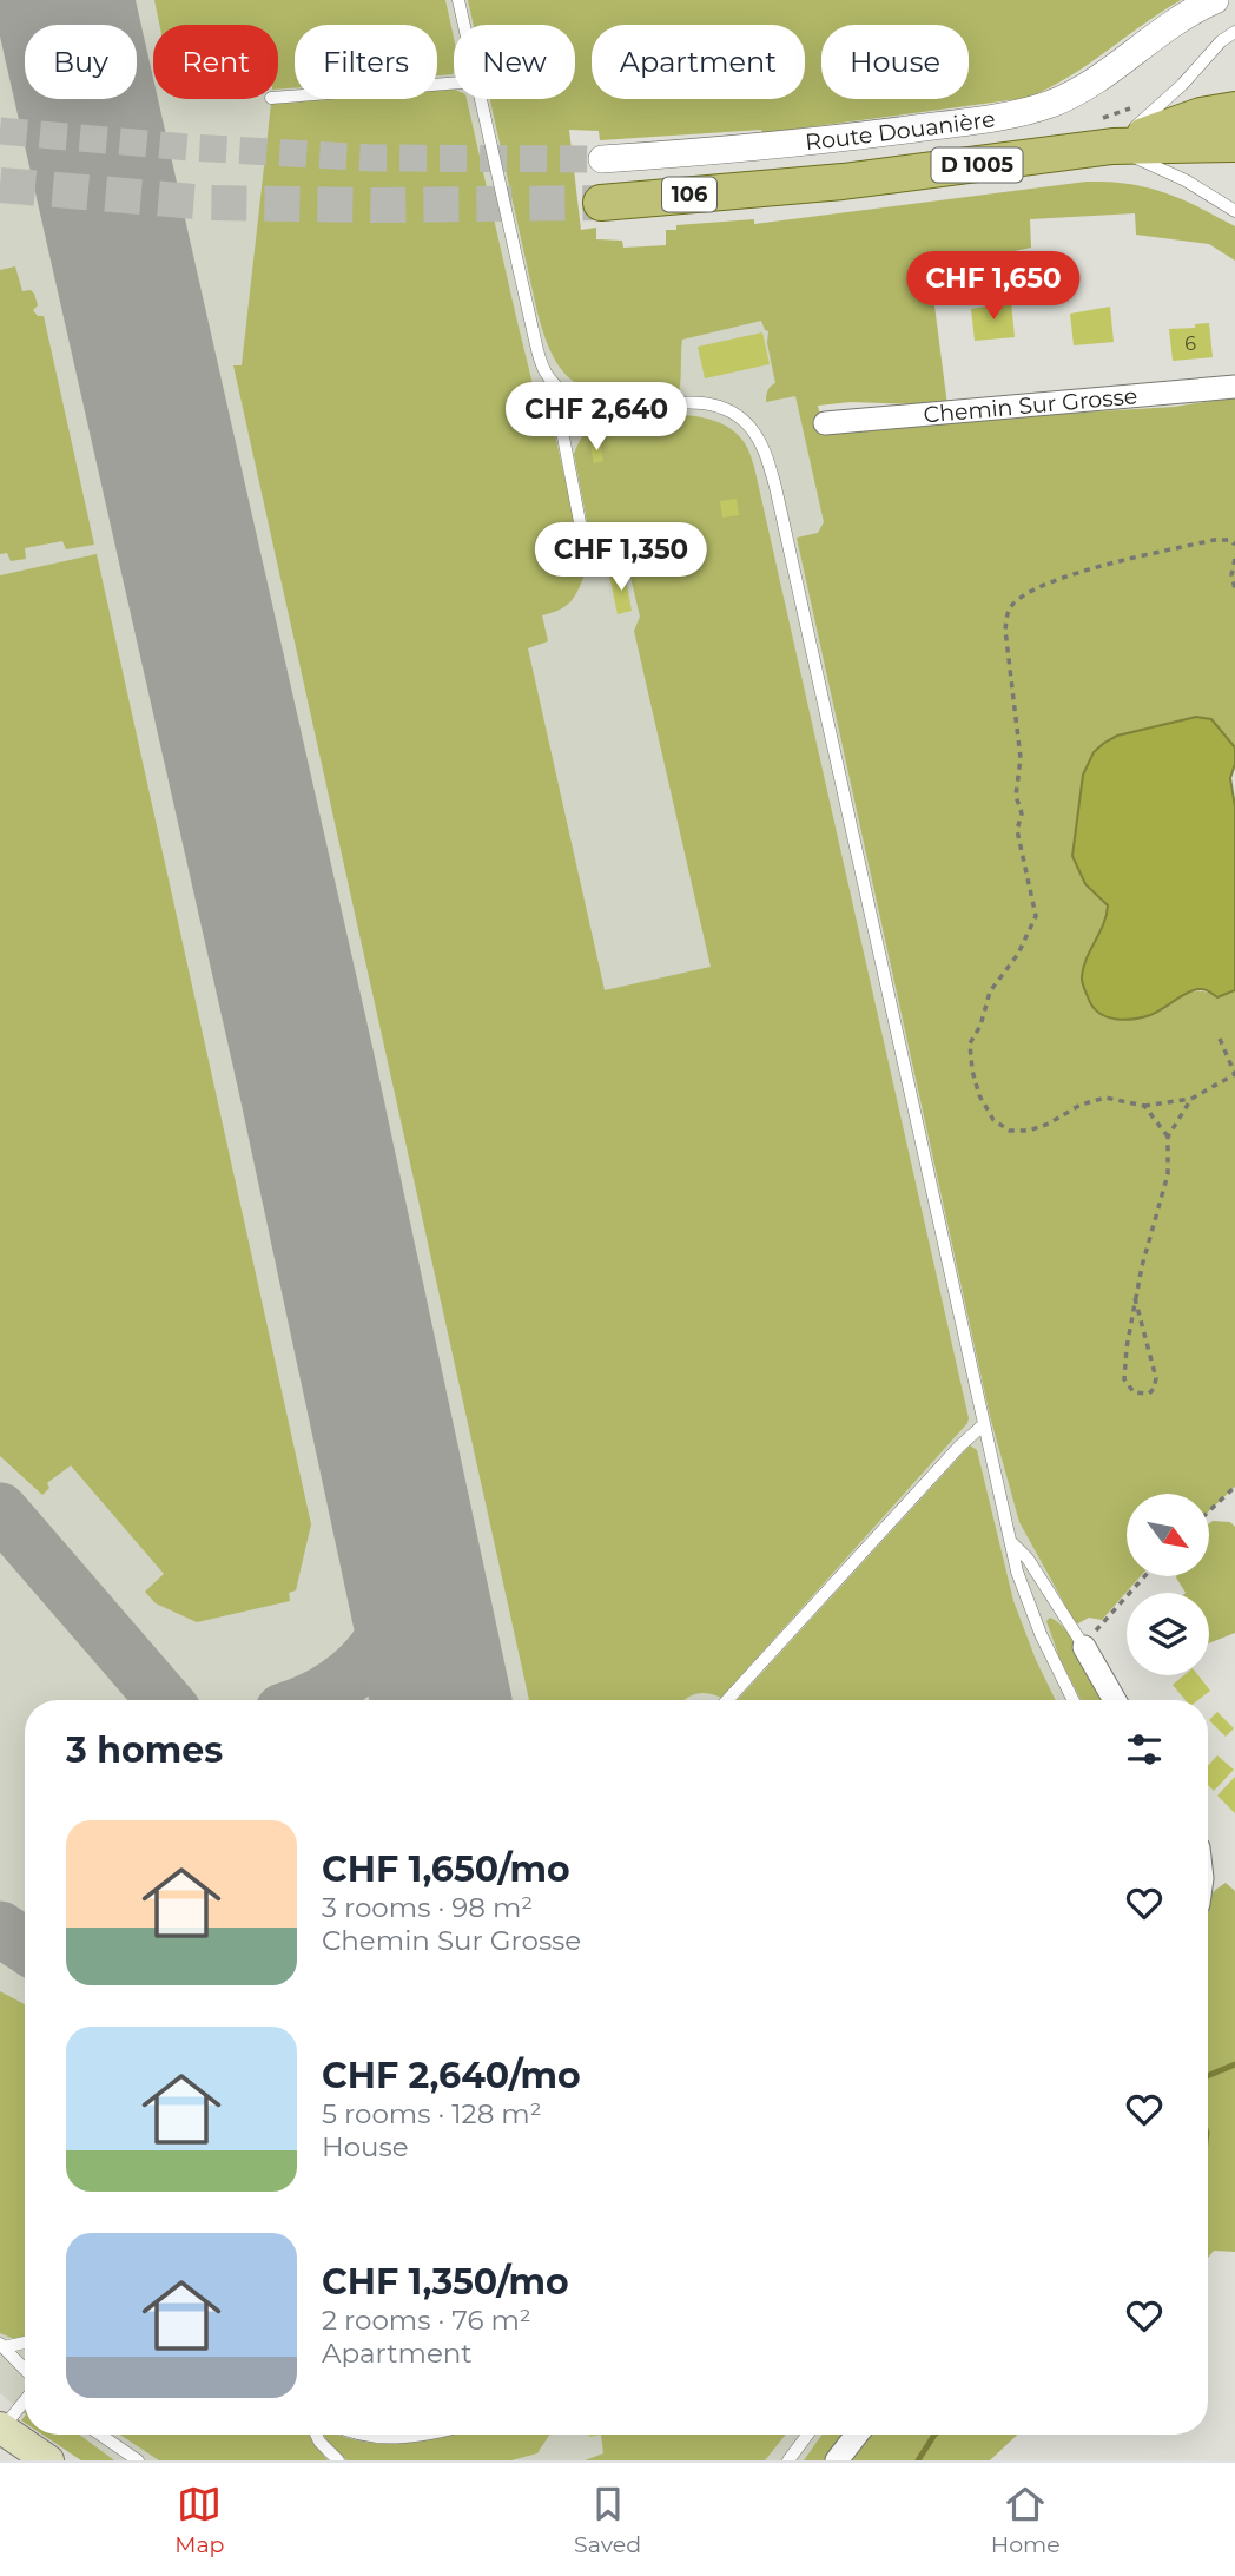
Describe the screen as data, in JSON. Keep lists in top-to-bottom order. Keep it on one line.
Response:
{"streets":{"main road":["D 1005","106"],"street":["Route Douanière","Chemin Sur Grosse"]},"crossings":[["D 1005","106"]],"house_numbers":["6"],"north":"bottom right","page":{"chip":["Buy","Rent","Filters","New","Apartment","House"],"price":["CHF 1,650","CHF 2,640","CHF 1,350"],"heading":"3 homes","list":[{"name":"CHF 1,650/mo","note":"3 rooms · 98 m² · Chemin Sur Grosse"},{"name":"CHF 2,640/mo","note":"5 rooms · 128 m² · House"},{"name":"CHF 1,350/mo","note":"2 rooms · 76 m² · Apartment"}],"tabs":["Map","Saved","Home"]}}
